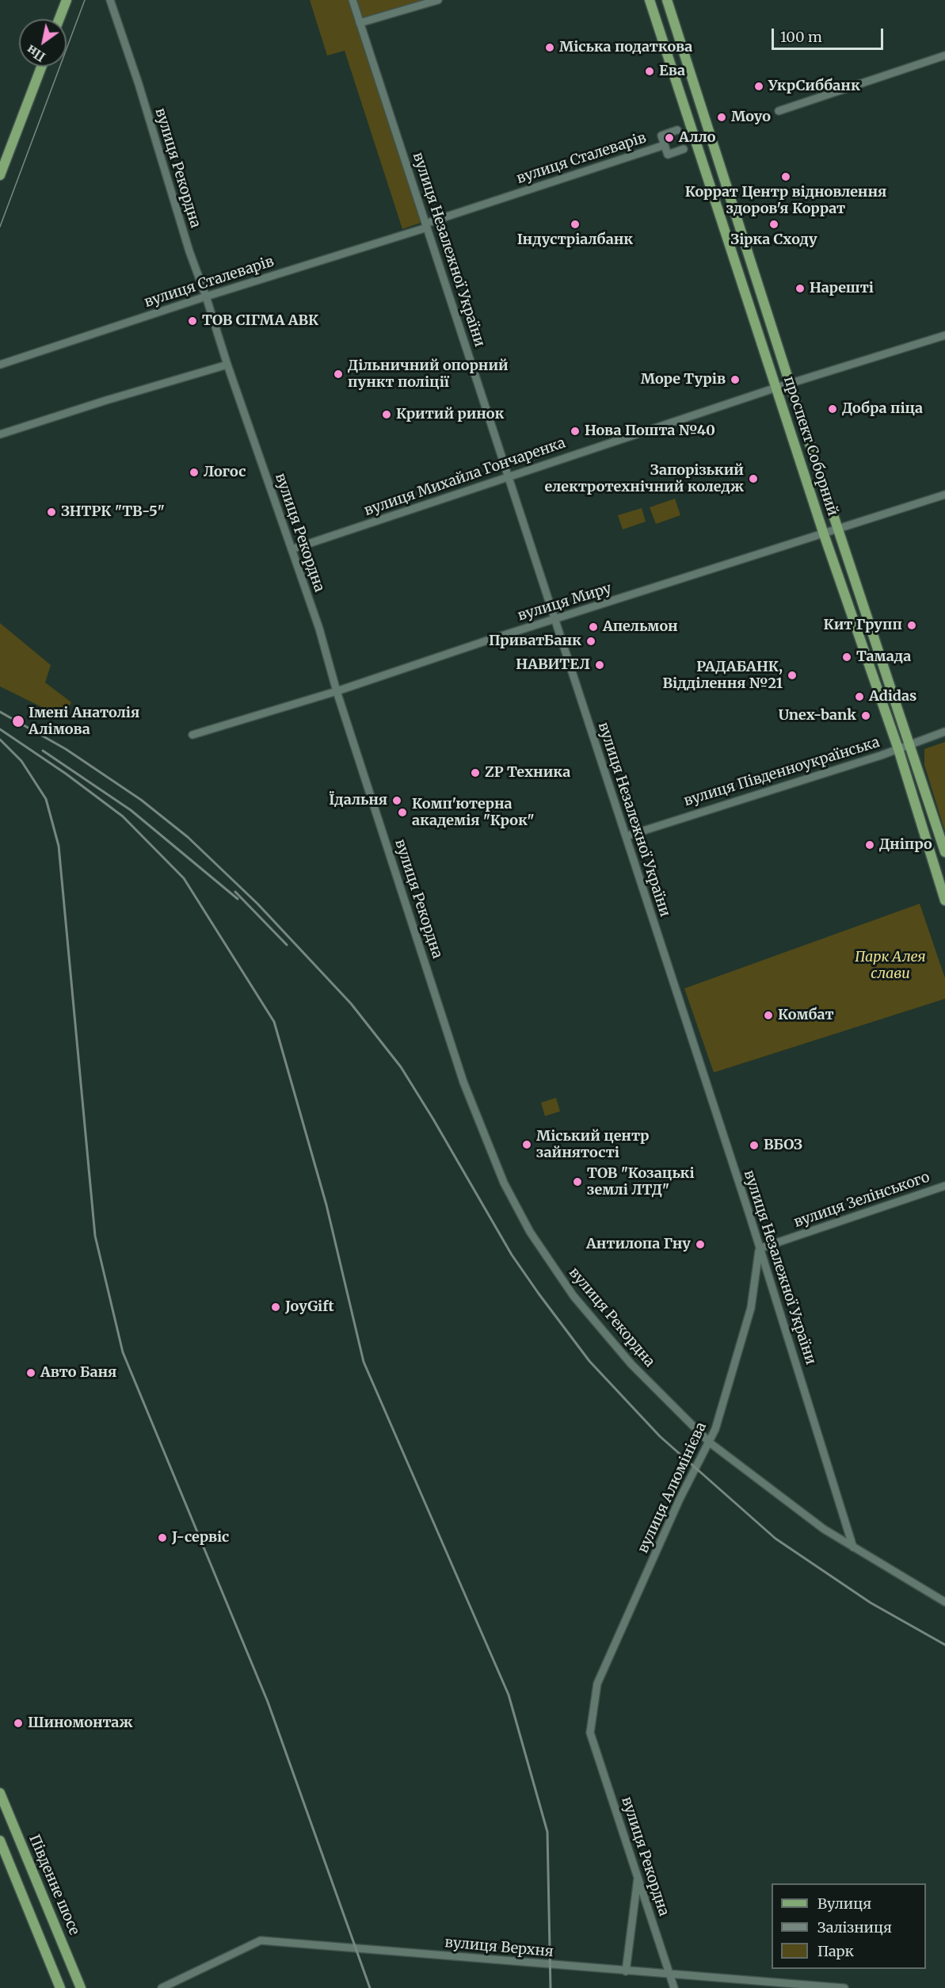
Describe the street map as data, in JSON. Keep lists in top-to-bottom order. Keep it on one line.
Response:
{"streets":{"main road":["проспект Соборний","Південне шосе"],"street":["вулиця Сталеварів","вулиця Рекордна","вулиця Незалежної України","вулиця Михайла Гончаренка","вулиця Миру","вулиця Південноукраїнська","вулиця Зелінського","вулиця Алюмінієва","вулиця Верхня"]},"crossings":[["вулиця Сталеварів","вулиця Рекордна"],["вулиця Сталеварів","вулиця Незалежної України"],["вулиця Рекордна","вулиця Незалежної України"],["вулиця Рекордна","вулиця Михайла Гончаренка"],["вулиця Рекордна","вулиця Миру"],["вулиця Рекордна","вулиця Алюмінієва"],["вулиця Рекордна","вулиця Верхня"],["вулиця Незалежної України","вулиця Михайла Гончаренка"],["вулиця Незалежної України","вулиця Миру"],["вулиця Незалежної України","вулиця Південноукраїнська"],["вулиця Незалежної України","вулиця Зелінського"],["вулиця Незалежної України","вулиця Алюмінієва"],["проспект Соборний","вулиця Михайла Гончаренка"],["проспект Соборний","вулиця Миру"],["проспект Соборний","вулиця Південноукраїнська"],["вулиця Зелінського","вулиця Алюмінієва"]],"parks":["Парк Алея слави"],"places":["Міська податкова","Ева","УкрСиббанк","Moyo","Алло","Коррат Центр відновлення здоров'я Коррат","Індустріалбанк","Зірка Сходу","Нарешті","ТОВ СІГМА АВК","Дільничний опорний пункт поліції","Море Турiв","Добра піца","Критий ринок","Нова Пошта №40","Логос","Запорізький електротехнічний коледж","ЗНТРК \"ТВ-5\"","Кит Групп","Апельмон","ПриватБанк","Тамада","НАВИТЕЛ","РАДАБАНК, Відділення №21","Adidas","Unex-bank","Імені Анатолія Алімова","ZP Техника","Їдальня","Комп'ютерна академія \"Крок\"","Дніпро","Комбат","Міський центр зайнятості","ВБОЗ","ТОВ \"Козацькі землі ЛТД\"","Антилопа Гну","JoyGift","Авто Баня","J-сервіс","Шиномонтаж"],"legend":["Вулиця","Залізниця","Парк"],"scale_bar":"100 m","north":"bottom left"}
